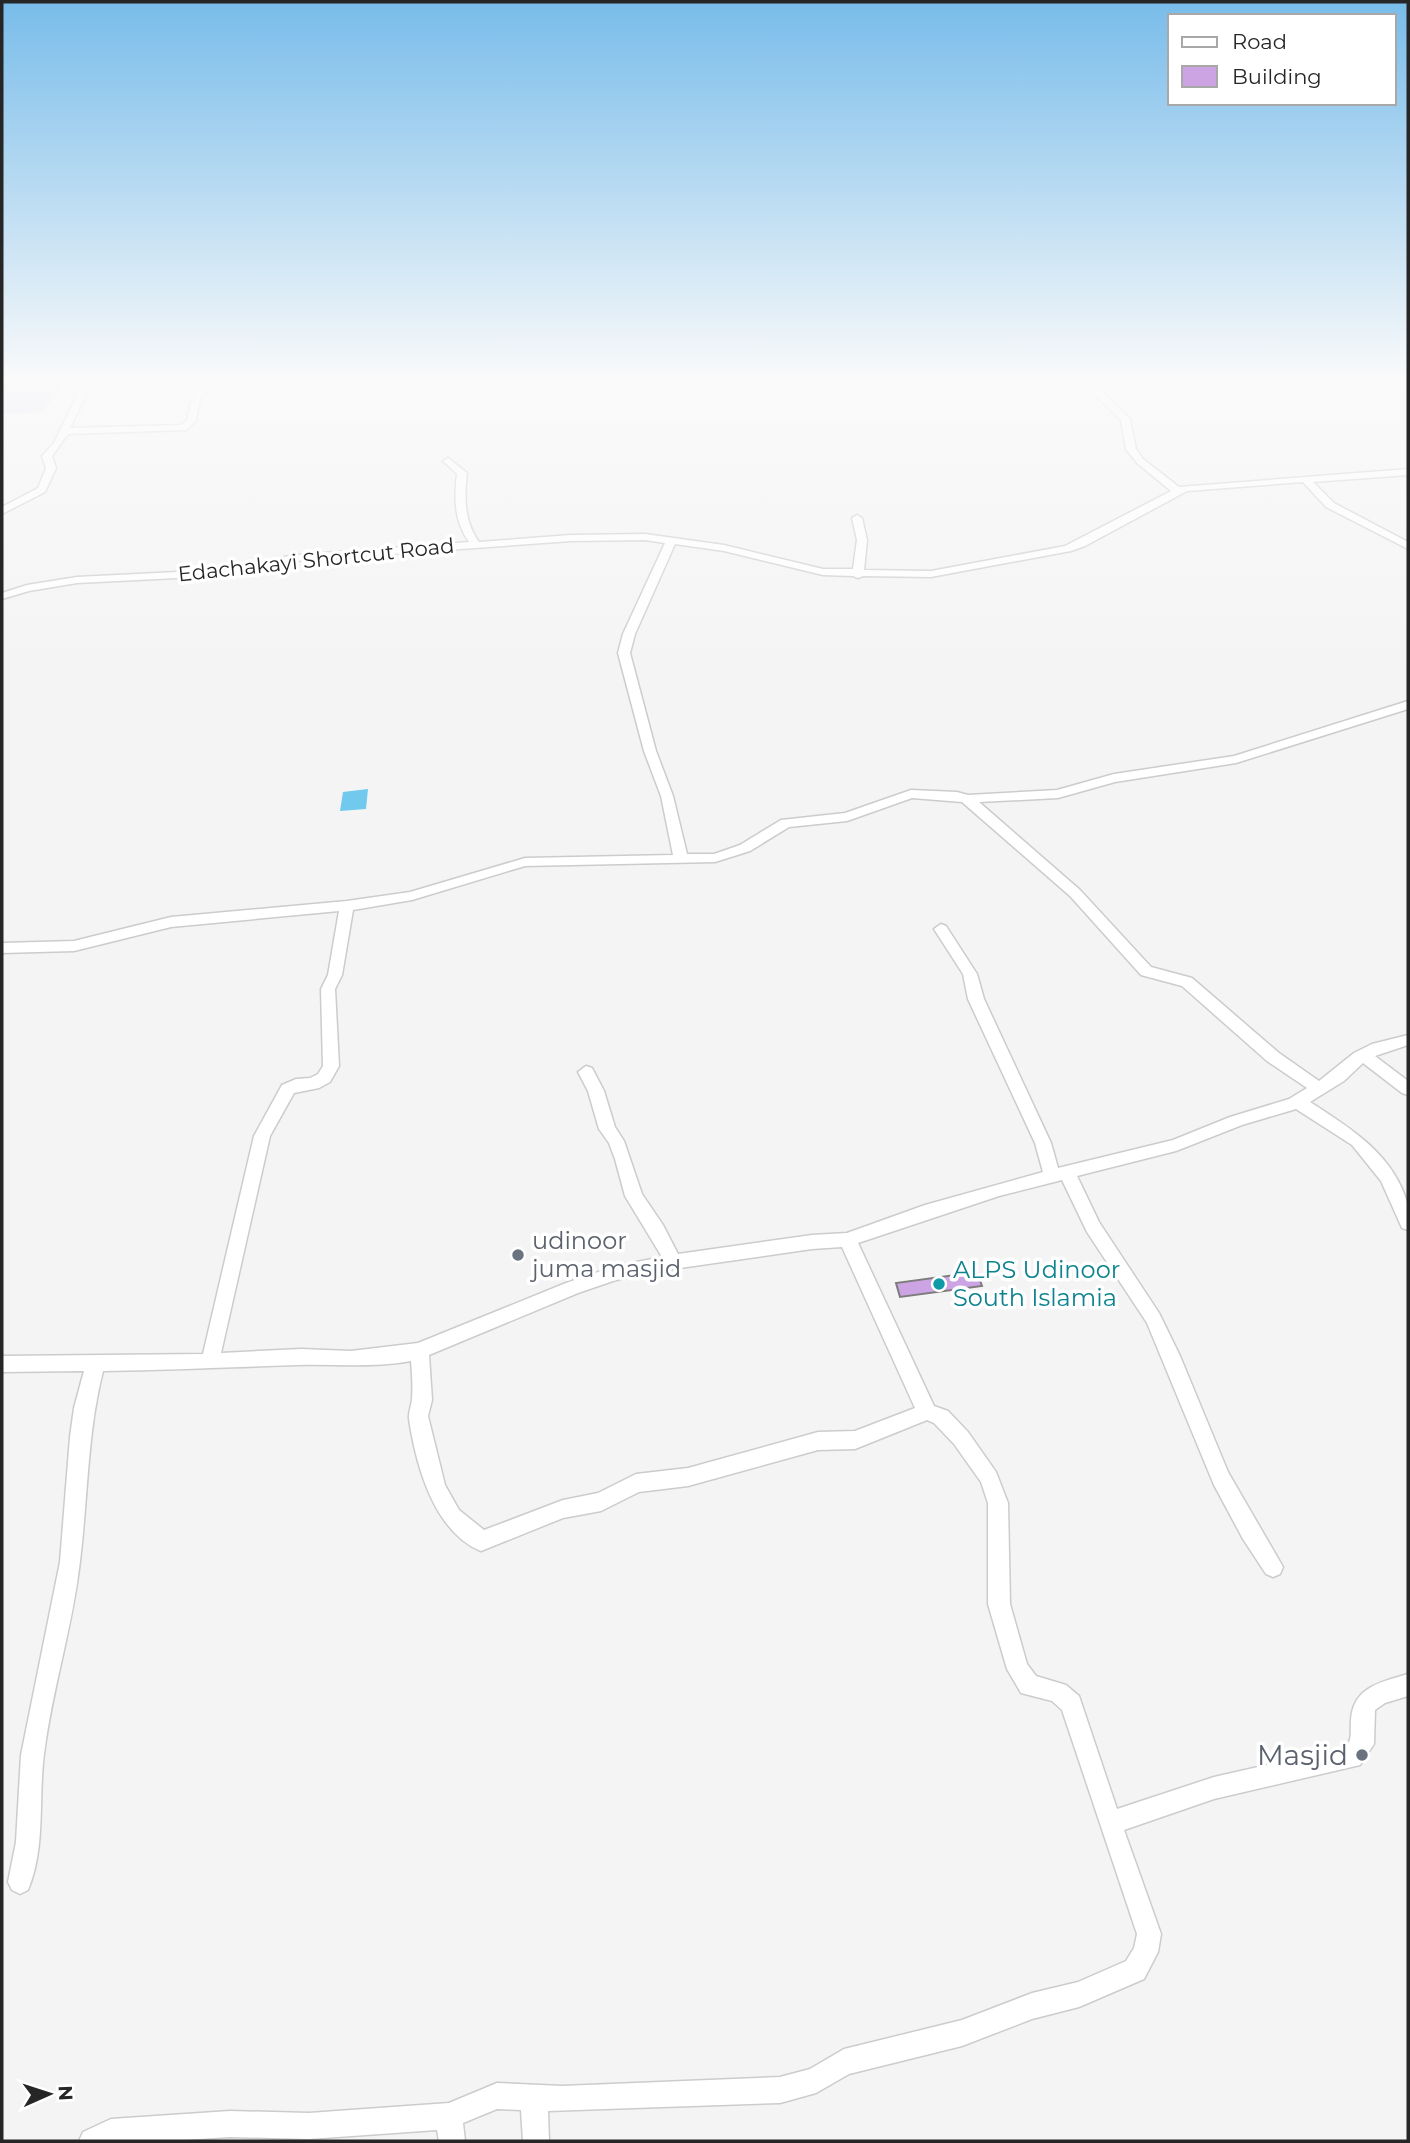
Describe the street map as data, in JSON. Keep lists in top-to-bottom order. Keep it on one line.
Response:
{"streets":{"street":["Edachakayi Shortcut Road"]},"places":["udinoor juma masjid","ALPS Udinoor South Islamia","Masjid"],"legend":["Road","Building"],"north":"right"}
